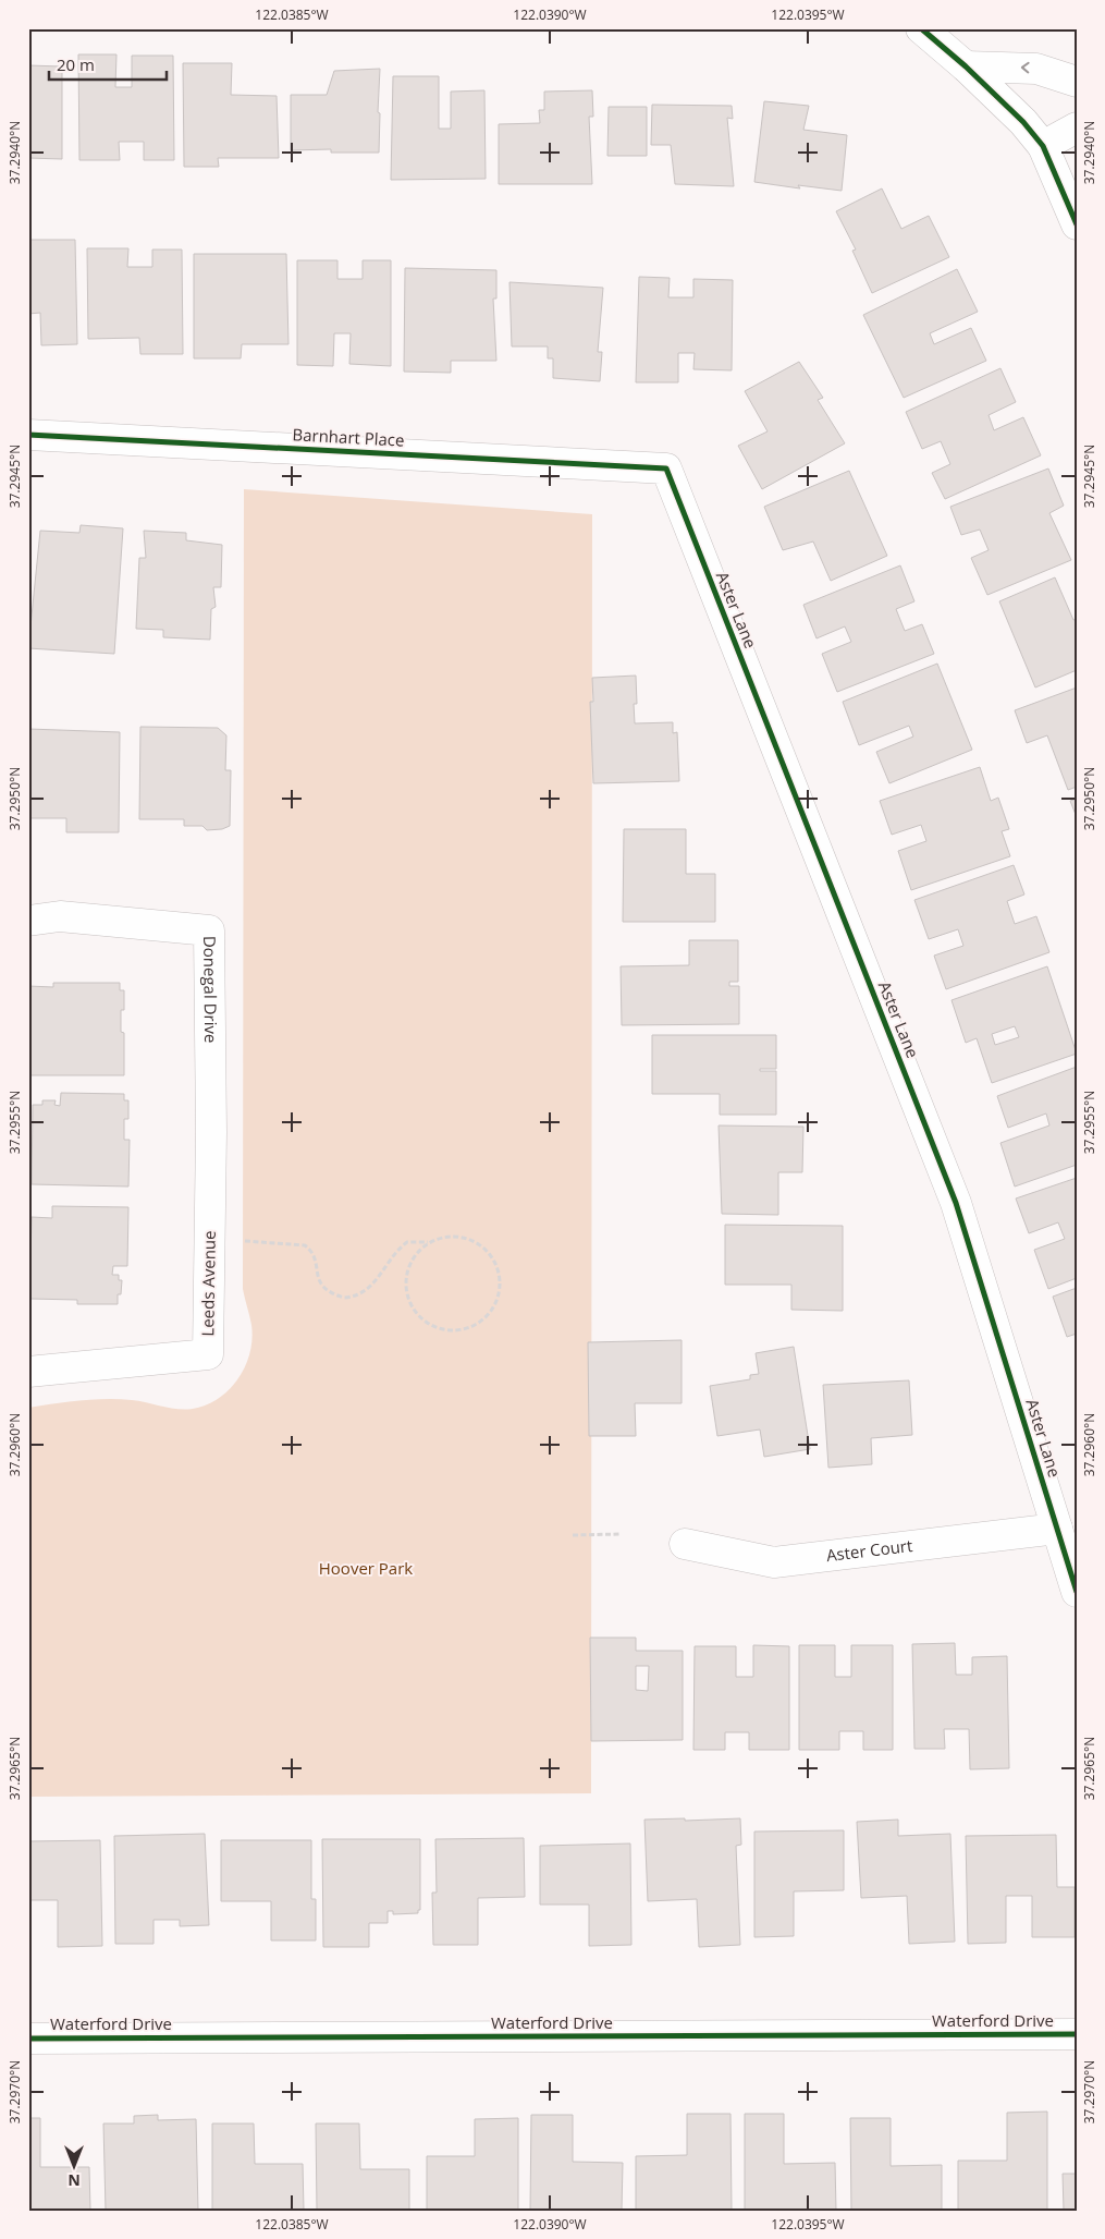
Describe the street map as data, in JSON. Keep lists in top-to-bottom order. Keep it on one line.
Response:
{"streets":{"street":["Barnhart Place","Aster Lane","Donegal Drive","Leeds Avenue","Aster Court","Waterford Drive"]},"crossings":[["Barnhart Place","Aster Lane"],["Aster Lane","Aster Court"],["Donegal Drive","Leeds Avenue"]],"parks":["Hoover Park"],"scale_bar":"20 m","north":"bottom","coordinates":["122.0385°W","122.0390°W","122.0395°W","37.2940°N","37.2945°N","37.2950°N","37.2955°N","37.2960°N","37.2965°N","37.2970°N"]}
